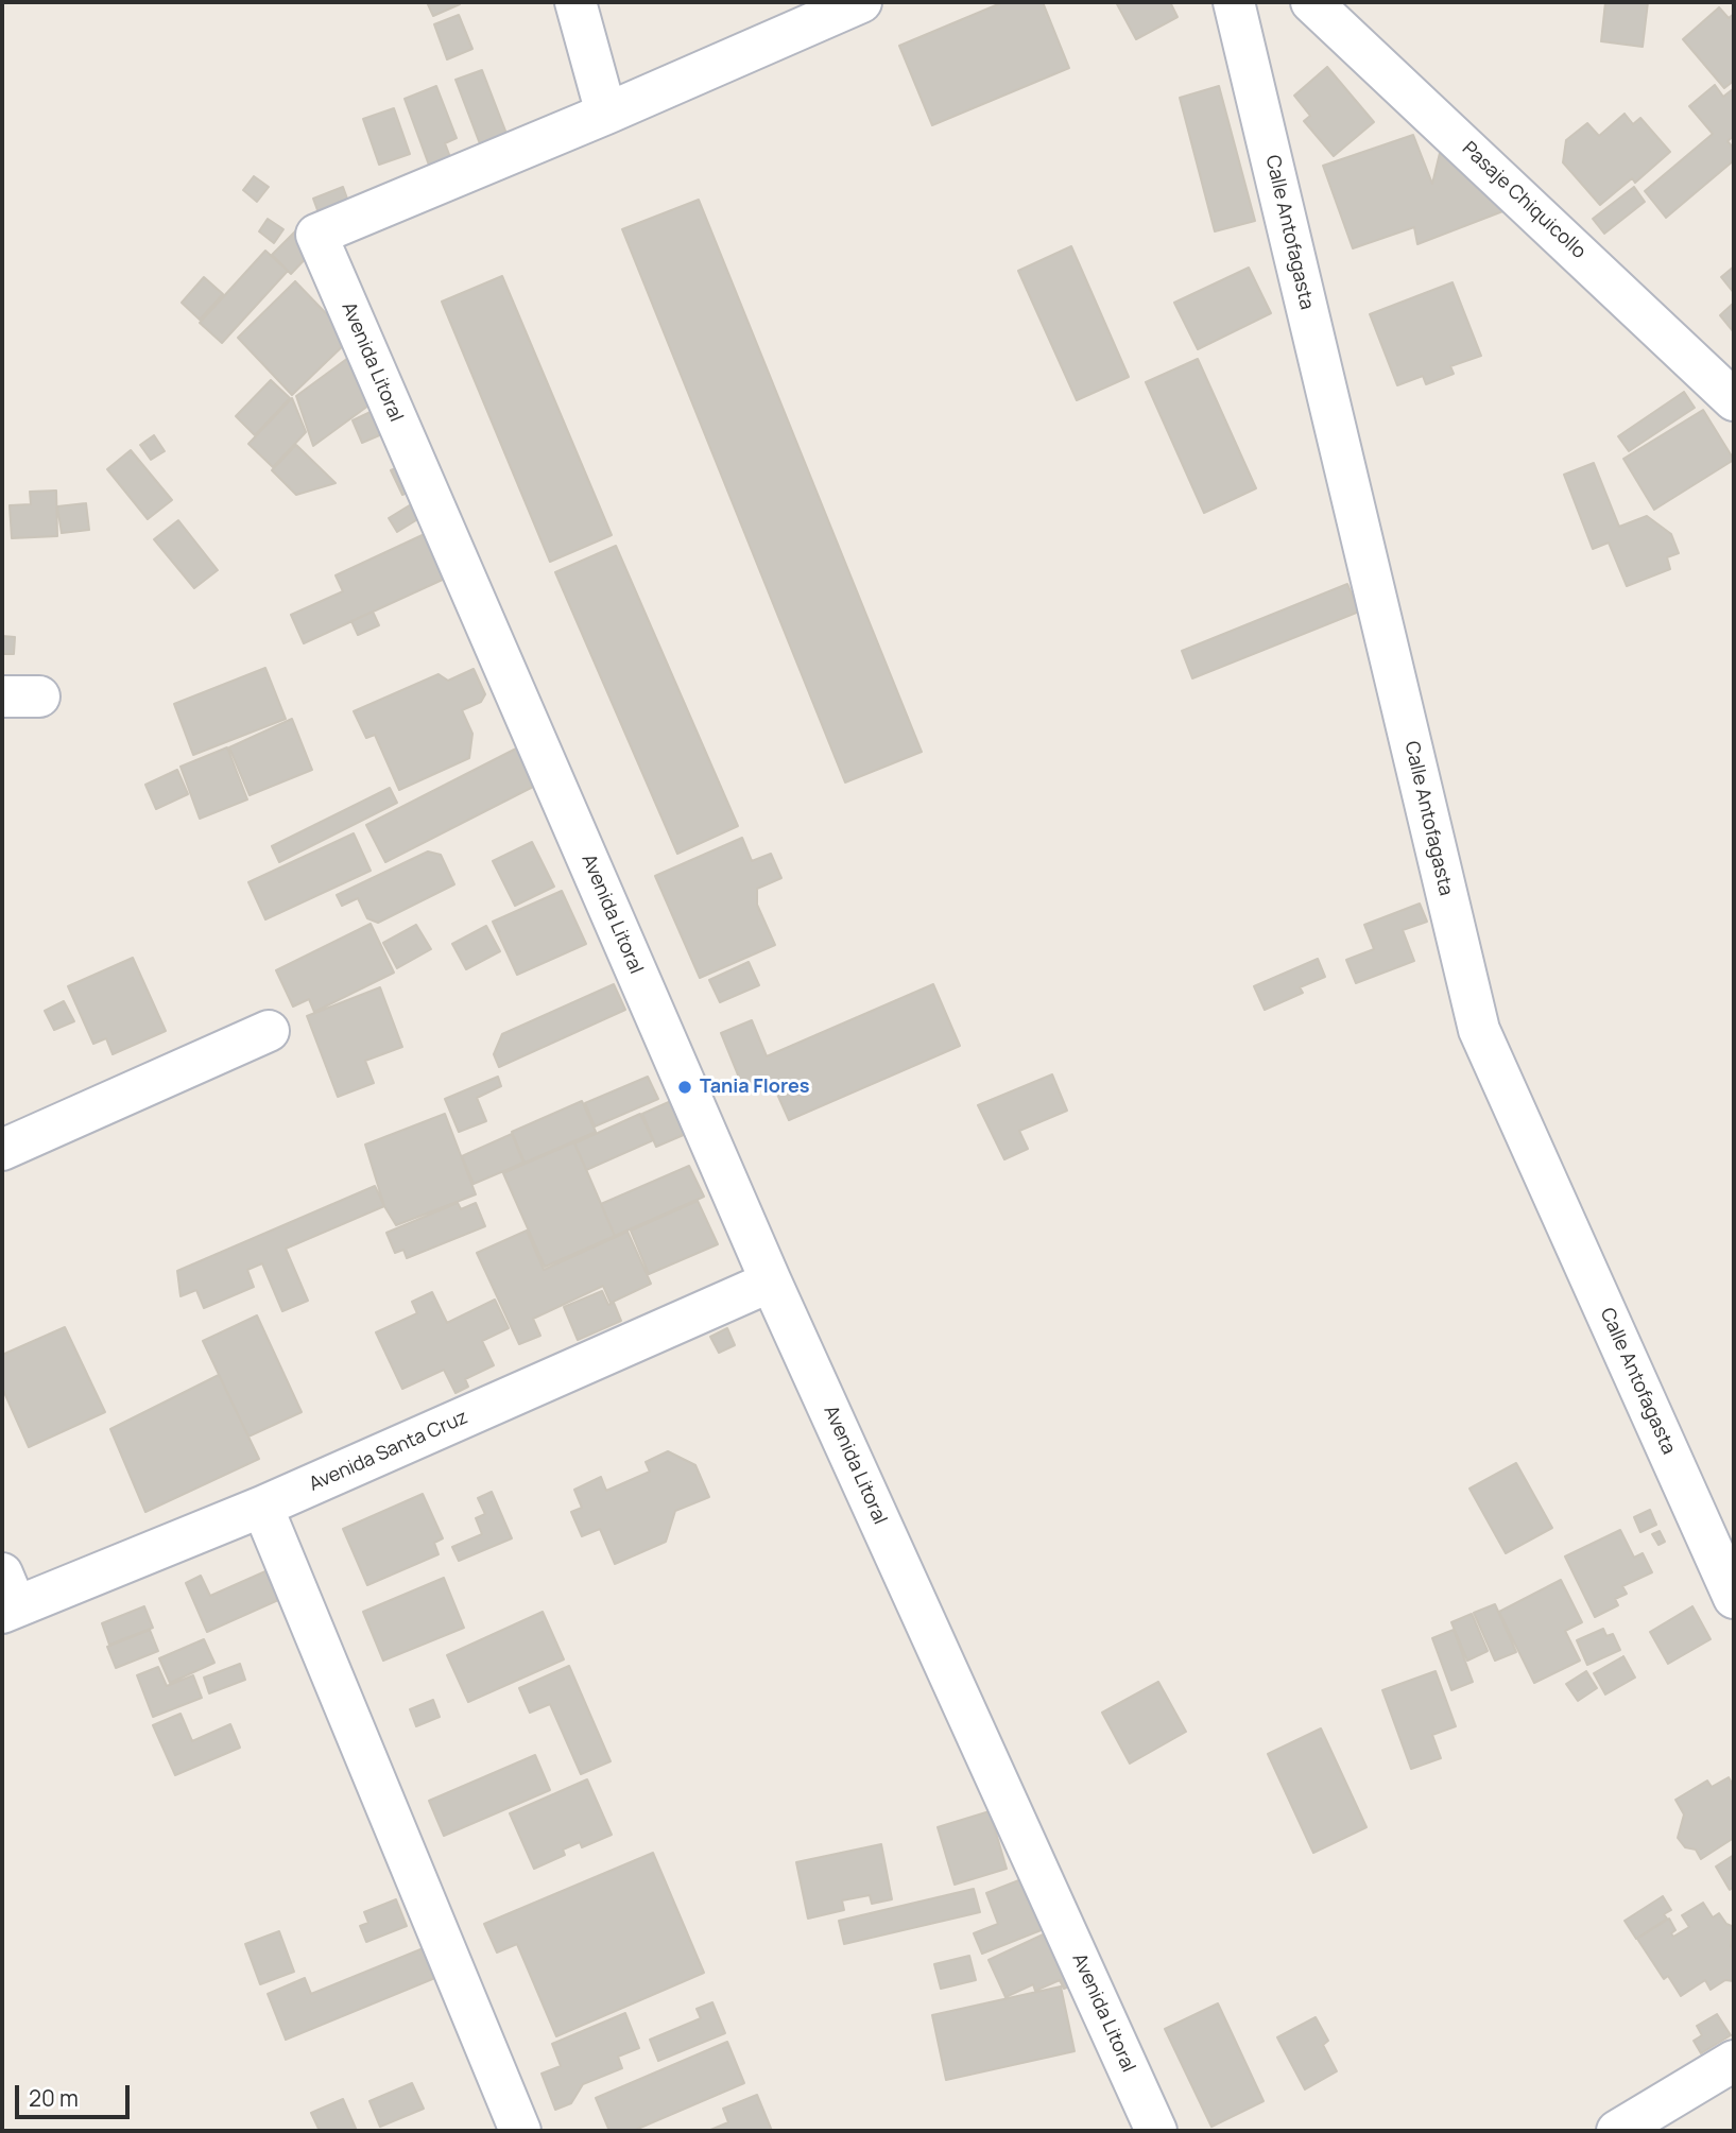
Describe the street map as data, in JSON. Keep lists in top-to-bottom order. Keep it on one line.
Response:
{"streets":{"street":["Pasaje Chiquicollo","Calle Antofagasta","Avenida Litoral","Avenida Santa Cruz"]},"crossings":[["Avenida Litoral","Avenida Santa Cruz"]],"places":["Tania Flores"],"scale_bar":"20 m"}
